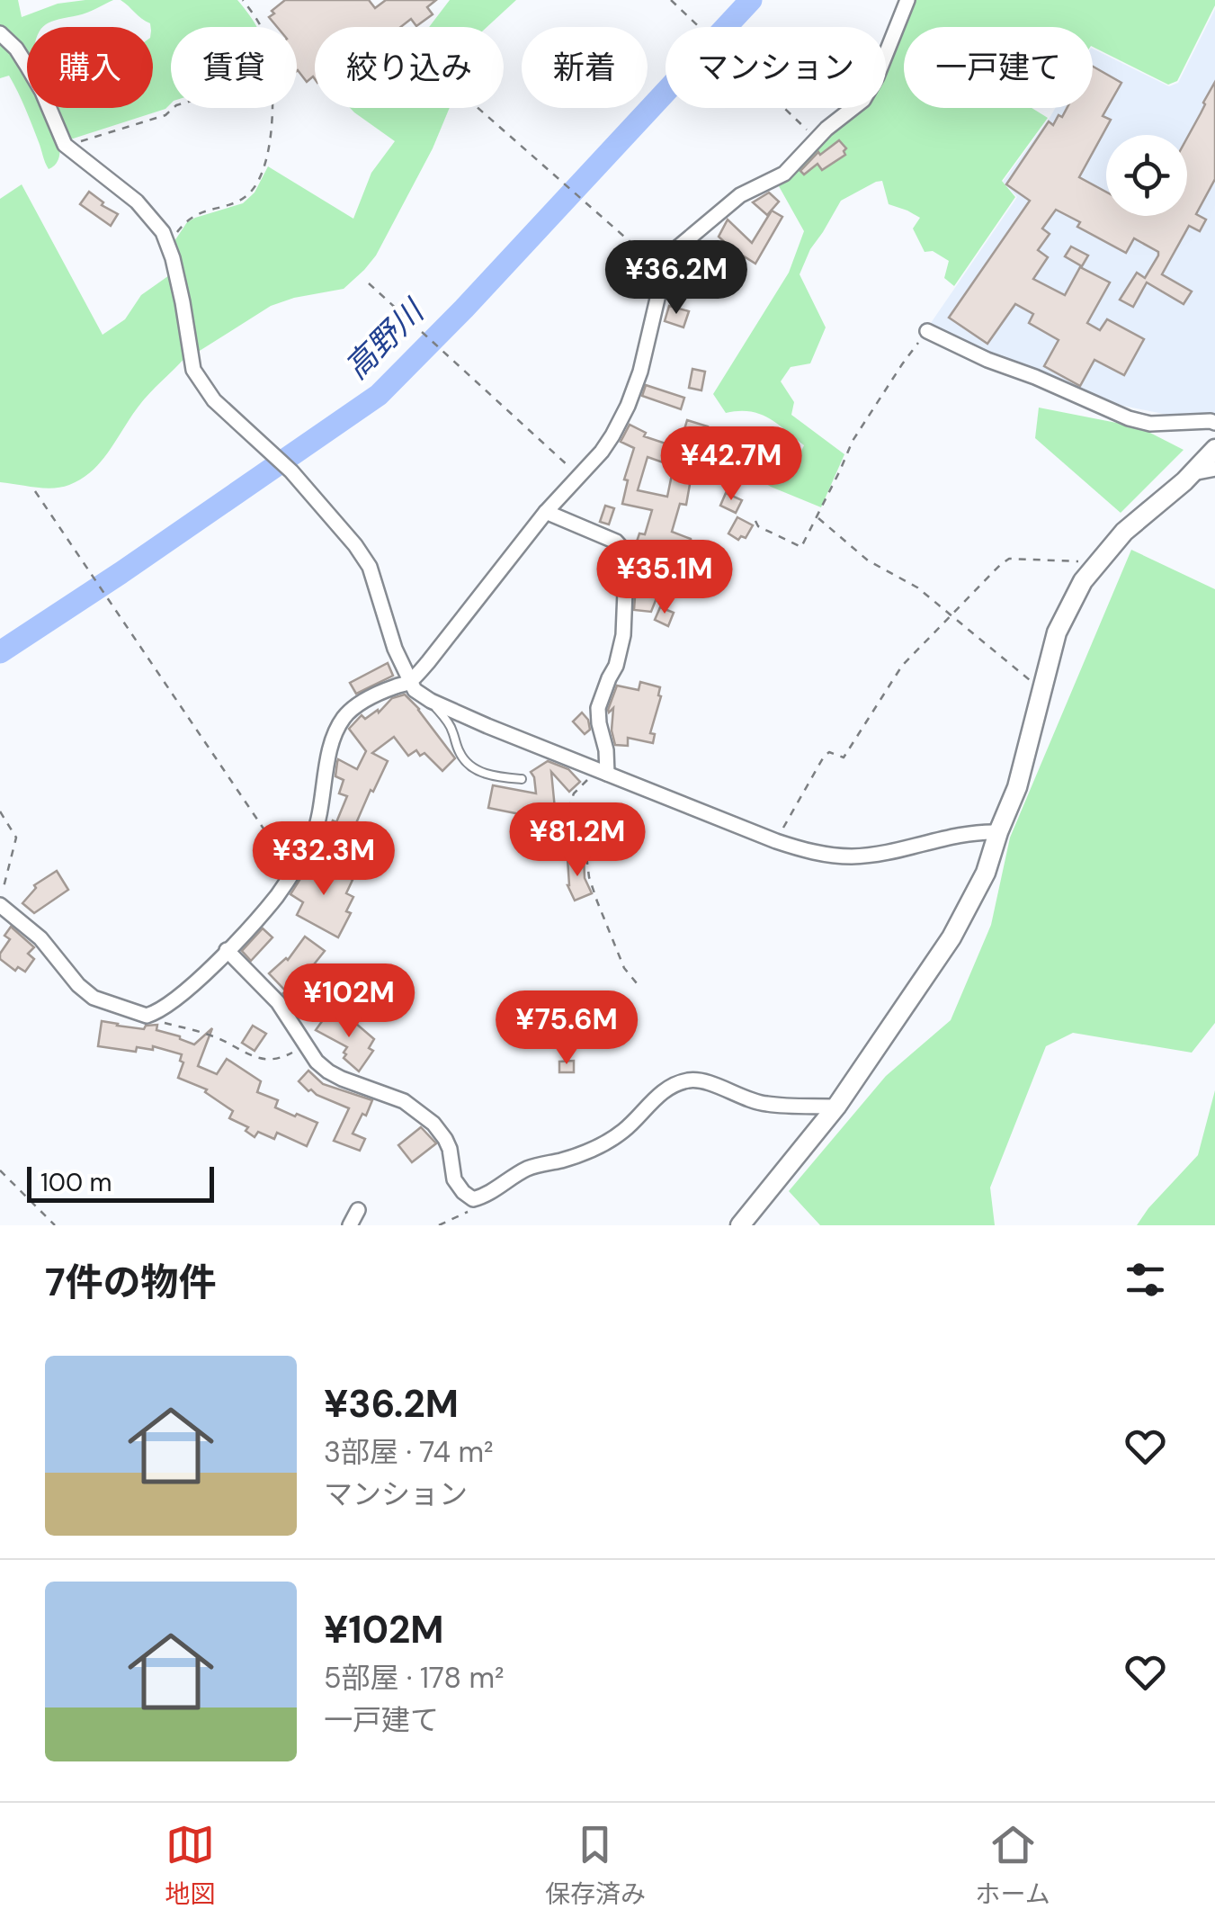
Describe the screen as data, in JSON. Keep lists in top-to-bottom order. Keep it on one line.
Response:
{"water":["高野川"],"scale_bar":"100 m","page":{"chip":["購入","賃貸","絞り込み","新着","マンション","一戸建て"],"price":["¥36.2M","¥42.7M","¥35.1M","¥81.2M","¥32.3M","¥102M","¥75.6M"],"scale":"100 m","heading":"7件の物件","list":[{"name":"¥36.2M","note":"3部屋 · 74 m² · マンション"},{"name":"¥102M","note":"5部屋 · 178 m² · 一戸建て"}],"tabs":["地図","保存済み","ホーム"]}}
